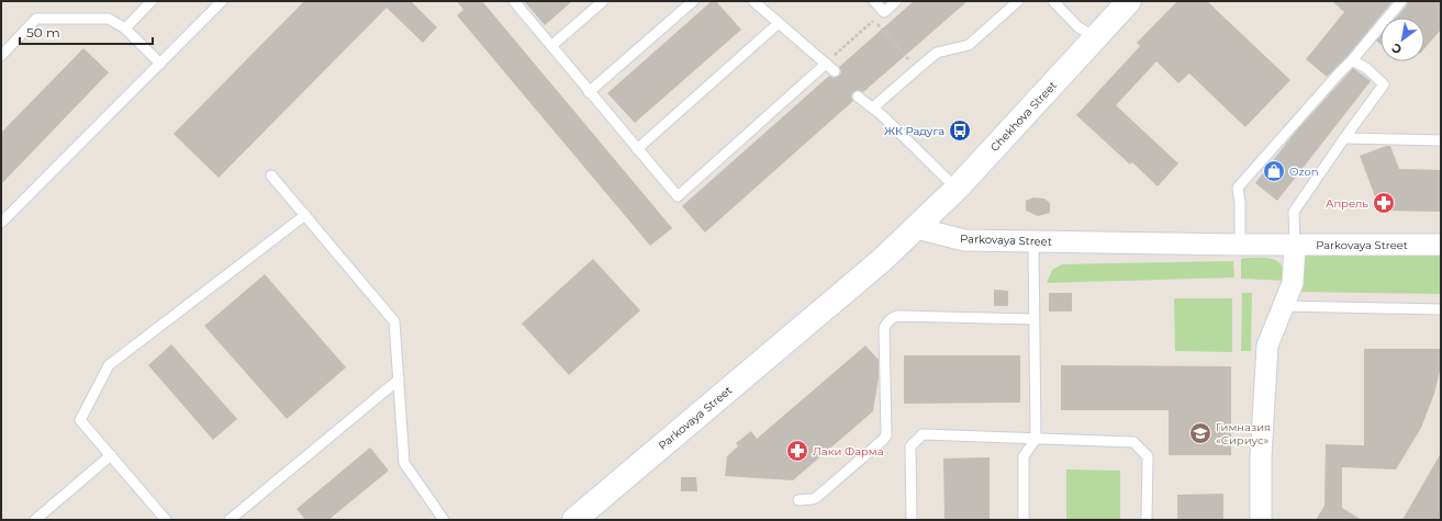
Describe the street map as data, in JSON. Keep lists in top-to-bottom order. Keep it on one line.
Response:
{"streets":{"main road":["Chekhova Street","Parkovaya Street"]},"crossings":[["Chekhova Street","Parkovaya Street"]],"places":{"bus stop":["ЖК Радуга"],"shop":["Ozon"],"pharmacy":["Апрель","Лаки Фарма"],"school or university":["Гимназия «Сириус»"]},"scale_bar":"50 m","north":"bottom left"}
